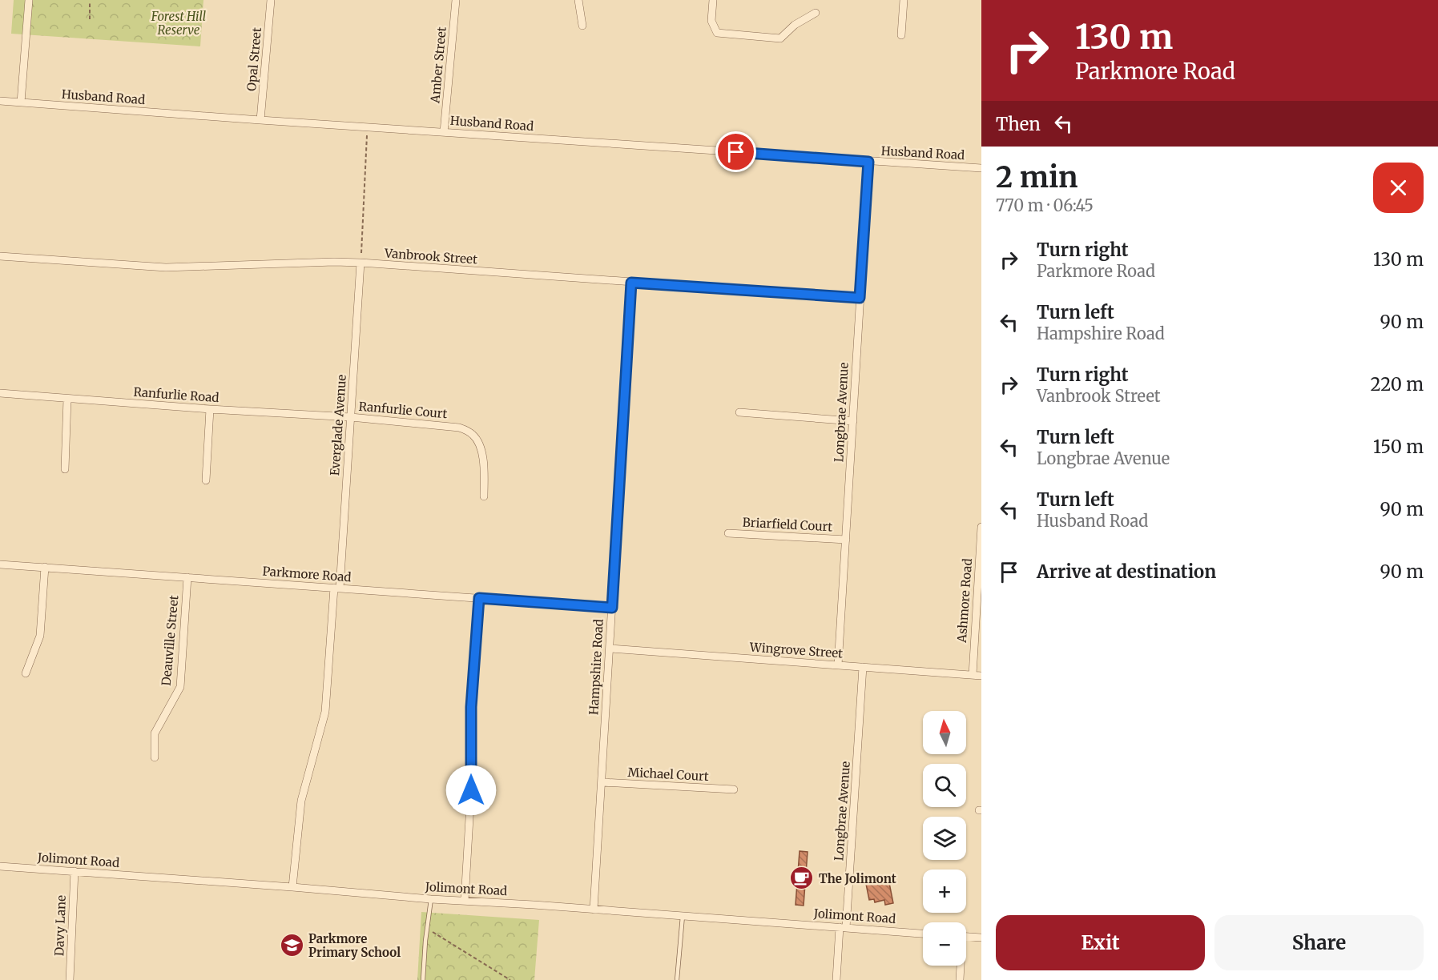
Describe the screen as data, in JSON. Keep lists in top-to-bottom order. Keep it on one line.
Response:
{"streets":{"street":["Opal Street","Amber Street","Husband Road","Vanbrook Street","Ranfurlie Road","Ranfurlie Court","Longbrae Avenue","Everglade Avenue","Briarfield Court","Parkmore Road","Ashmore Road","Deauville Street","Wingrove Street","Hampshire Road","Michael Court","Jolimont Road","Davy Lane"]},"crossings":[["Opal Street","Husband Road"],["Amber Street","Husband Road"],["Husband Road","Longbrae Avenue"],["Vanbrook Street","Longbrae Avenue"],["Vanbrook Street","Everglade Avenue"],["Vanbrook Street","Hampshire Road"],["Ranfurlie Road","Ranfurlie Court"],["Ranfurlie Road","Everglade Avenue"],["Ranfurlie Court","Everglade Avenue"],["Longbrae Avenue","Briarfield Court"],["Longbrae Avenue","Wingrove Street"],["Longbrae Avenue","Jolimont Road"],["Everglade Avenue","Parkmore Road"],["Everglade Avenue","Jolimont Road"],["Parkmore Road","Deauville Street"],["Parkmore Road","Hampshire Road"],["Ashmore Road","Wingrove Street"],["Wingrove Street","Hampshire Road"],["Hampshire Road","Michael Court"],["Hampshire Road","Jolimont Road"],["Jolimont Road","Davy Lane"]],"parks":["Forest Hill Reserve"],"places":{"cafe":["The Jolimont"],"school or university":["Parkmore Primary School"]},"north":"top","page":{"turn":["130 m","Parkmore Road"],"then":"Then","heading":["2 min","770 m · 06:45"],"list":[{"name":"Turn right","note":"Parkmore Road","value":"130 m"},{"name":"Turn left","note":"Hampshire Road","value":"90 m"},{"name":"Turn right","note":"Vanbrook Street","value":"220 m"},{"name":"Turn left","note":"Longbrae Avenue","value":"150 m"},{"name":"Turn left","note":"Husband Road","value":"90 m"},{"name":"Arrive at destination","value":"90 m"}],"map_buttons":["+","−"],"buttons":["Exit","Share"]}}
